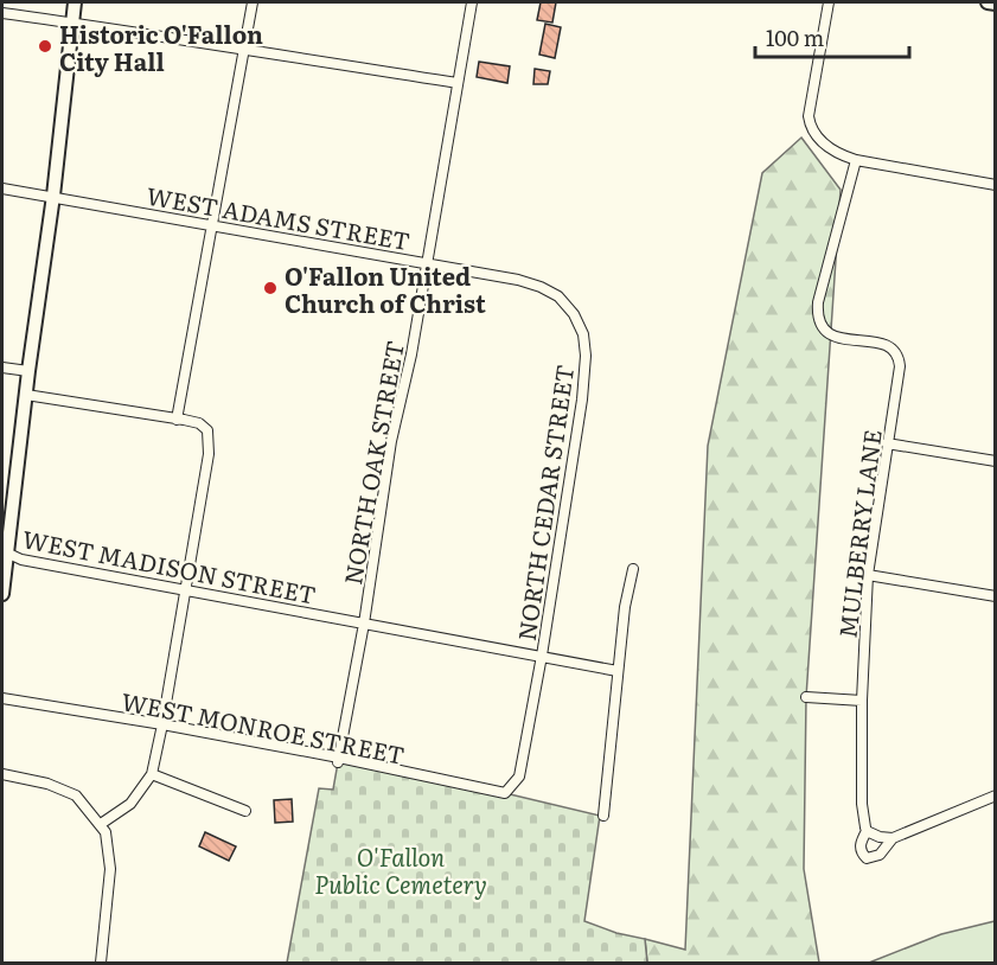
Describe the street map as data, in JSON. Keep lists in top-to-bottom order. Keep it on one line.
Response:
{"streets":{"street":["WEST ADAMS STREET","NORTH OAK STREET","NORTH CEDAR STREET","MULBERRY LANE","WEST MADISON STREET","WEST MONROE STREET"]},"crossings":[["WEST ADAMS STREET","NORTH OAK STREET"],["WEST ADAMS STREET","NORTH CEDAR STREET"],["NORTH OAK STREET","WEST MADISON STREET"],["NORTH OAK STREET","WEST MONROE STREET"],["NORTH CEDAR STREET","WEST MADISON STREET"],["NORTH CEDAR STREET","WEST MONROE STREET"]],"parks":["O'Fallon Public Cemetery"],"places":["Historic O'Fallon City Hall","O'Fallon United Church of Christ"],"scale_bar":"100 m"}
